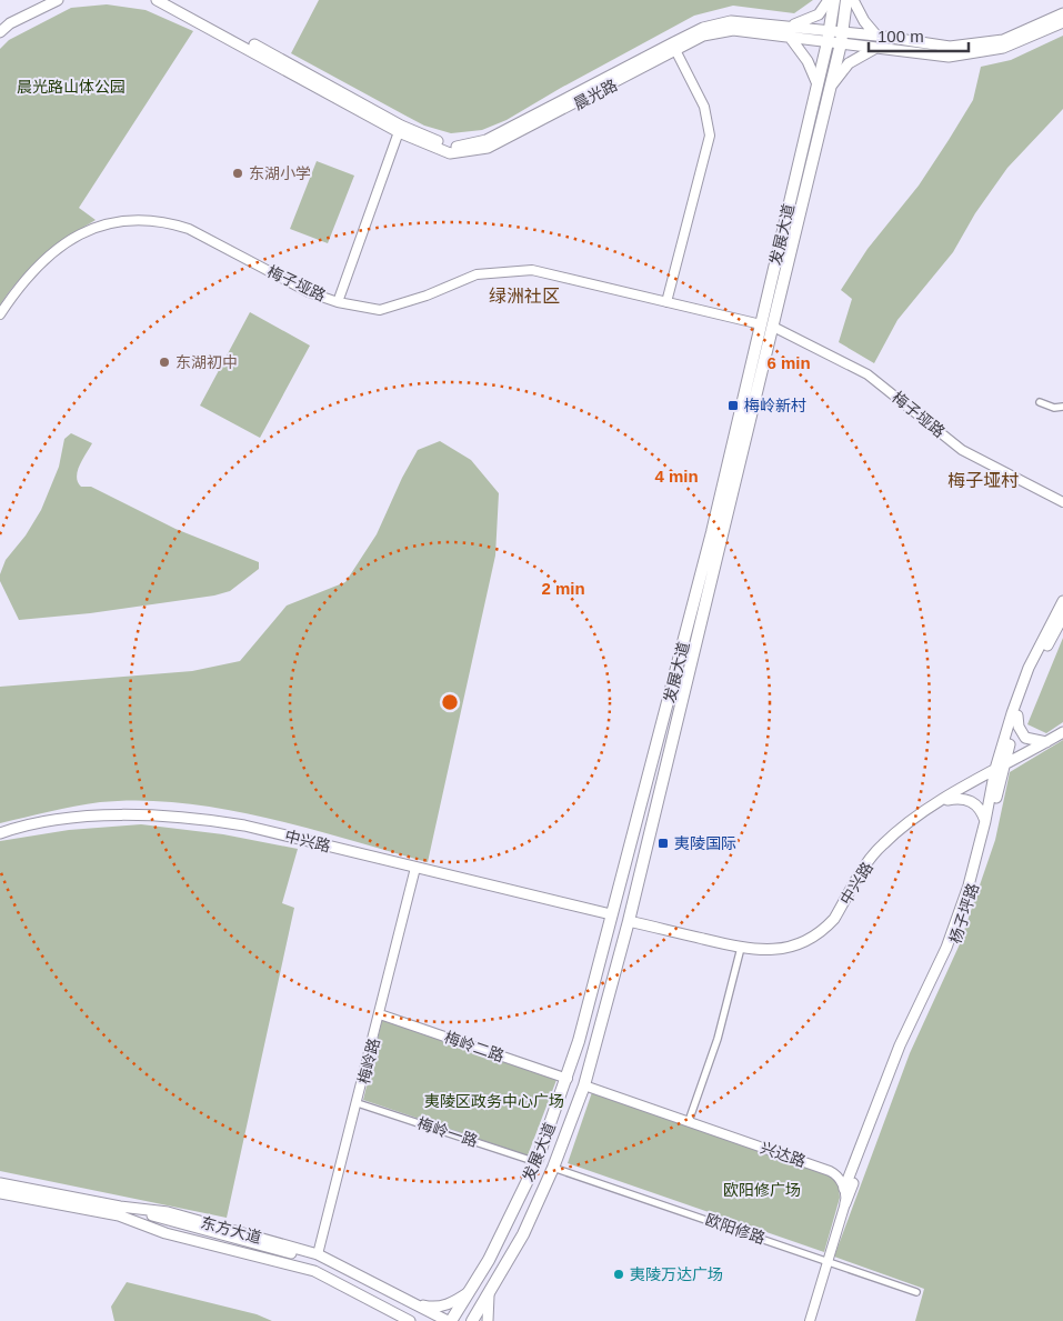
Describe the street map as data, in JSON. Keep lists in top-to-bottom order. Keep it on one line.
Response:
{"streets":{"highway":["发展大道"],"main road":["晨光路","中兴路","杨子坪路","东方大道"],"street":["梅子垭路","梅岭二路","梅岭路","梅岭一路","兴达路","欧阳修路"]},"crossings":[["晨光路","发展大道"],["发展大道","梅子垭路"],["发展大道","中兴路"],["发展大道","梅岭二路"],["发展大道","梅岭一路"],["发展大道","兴达路"],["发展大道","欧阳修路"],["发展大道","东方大道"],["中兴路","杨子坪路"],["中兴路","梅岭路"],["杨子坪路","兴达路"],["梅岭二路","梅岭路"],["梅岭路","梅岭一路"],["梅岭路","东方大道"]],"districts":["绿洲社区","梅子垭村"],"parks":["晨光路山体公园","夷陵区政务中心广场","欧阳修广场"],"places":{"other":["东湖小学","东湖初中","夷陵万达广场"],"transit":["梅岭新村","夷陵国际"]},"scale_bar":"100 m","rings":["6 min","4 min","2 min"]}
